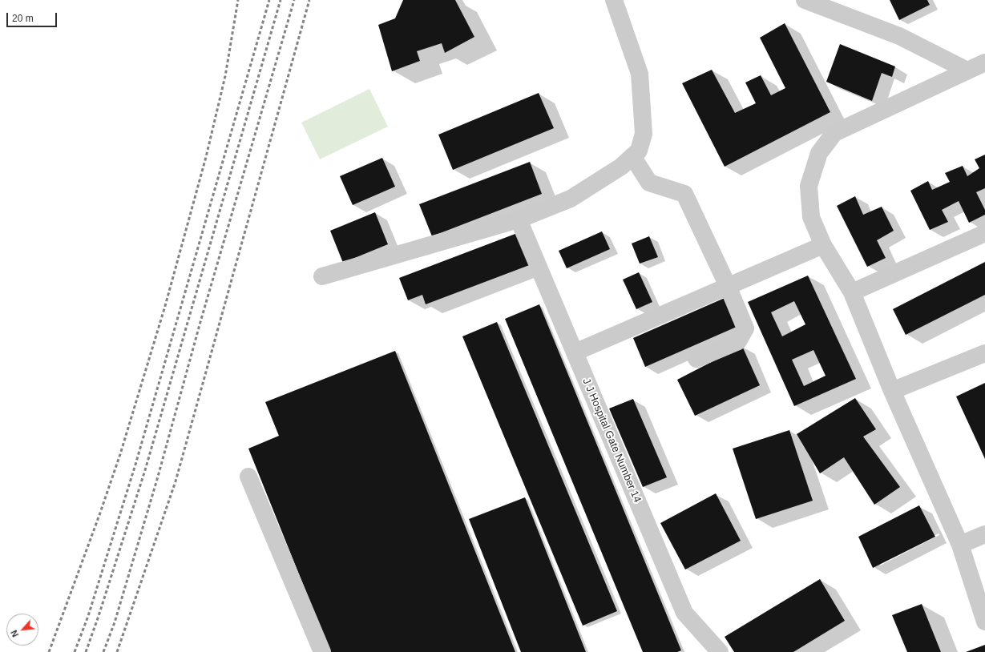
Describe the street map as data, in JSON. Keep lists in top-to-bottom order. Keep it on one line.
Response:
{"streets":{"lane":["J J Hospital Gate Number 14"]},"scale_bar":"20 m","north":"bottom left"}
